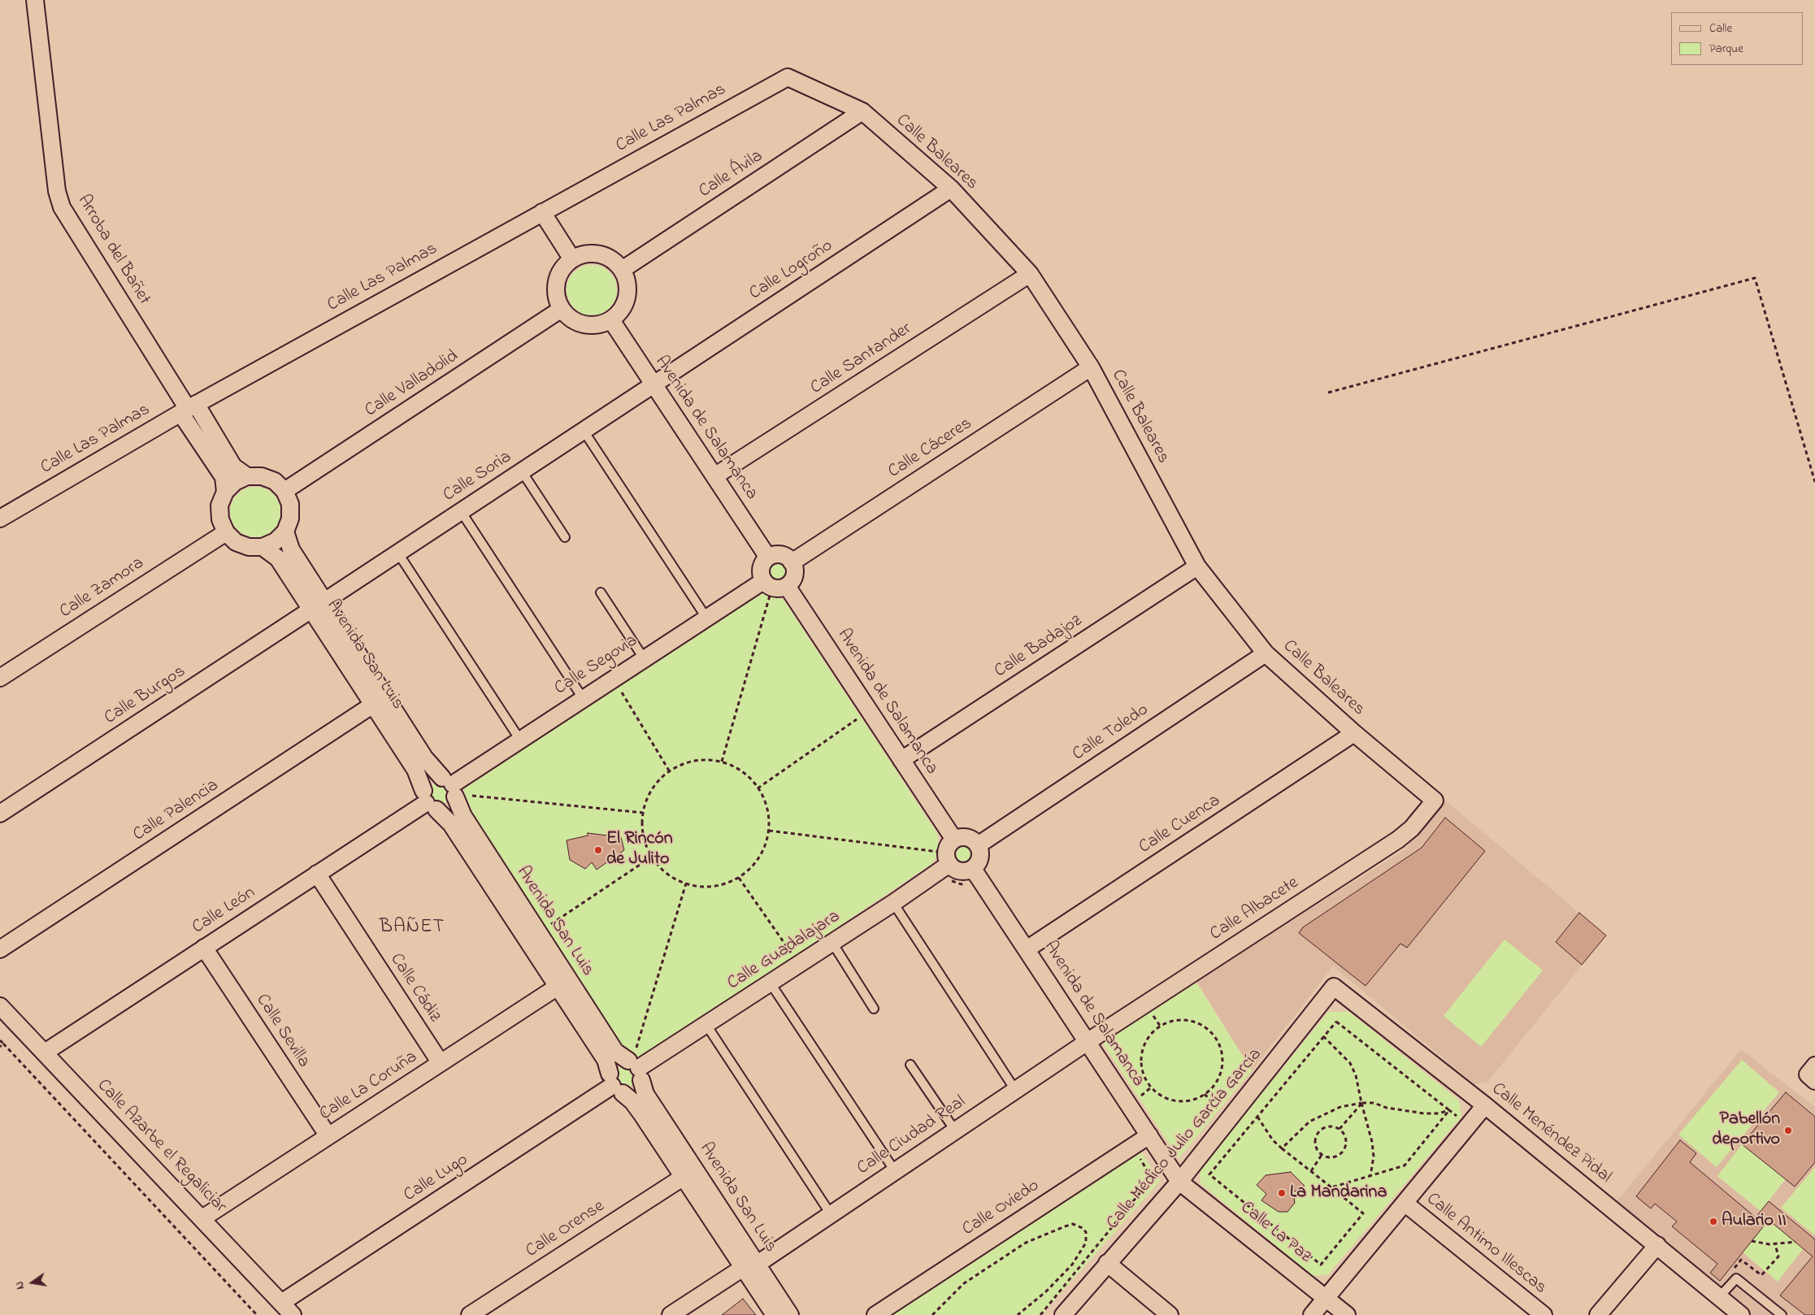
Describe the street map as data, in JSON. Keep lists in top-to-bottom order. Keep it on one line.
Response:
{"streets":{"street":["Calle Las Palmas","Calle Baleares","Calle Ávila","Arroba del Bañet","Calle Logroño","Calle Santander","Calle Valladolid","Avenida de Salamanca","Calle Cáceres","Calle Soria","Calle Zamora","Calle Badajoz","Avenida San Luis","Calle Segovia","Calle Burgos","Calle Toledo","Calle Palencia","Calle Cuenca","Calle Albacete","Calle León","Calle Guadalajara","Calle Cádiz","Calle Sevilla","Calle La Coruña","Calle Menéndez Pidal","Calle Ciudad Real","Calle Médico Julio García García","Calle Azarbe el Regaliciar","Calle Lugo","Calle Oviedo","Calle Orense","Calle La Paz","Calle Antimo Illescas"]},"crossings":[["Calle Las Palmas","Calle Baleares"],["Calle Las Palmas","Arroba del Bañet"],["Calle Baleares","Calle Ávila"],["Calle Baleares","Calle Logroño"],["Calle Baleares","Calle Santander"],["Calle Baleares","Calle Cáceres"],["Calle Baleares","Calle Badajoz"],["Calle Baleares","Calle Toledo"],["Calle Baleares","Calle Cuenca"],["Calle Baleares","Calle Albacete"],["Calle Ávila","Calle Valladolid"],["Calle Ávila","Avenida de Salamanca"],["Calle Logroño","Avenida de Salamanca"],["Calle Logroño","Calle Soria"],["Calle Santander","Avenida de Salamanca"],["Calle Valladolid","Avenida de Salamanca"],["Calle Valladolid","Calle Zamora"],["Calle Valladolid","Avenida San Luis"],["Avenida de Salamanca","Calle Cáceres"],["Avenida de Salamanca","Calle Soria"],["Avenida de Salamanca","Calle Badajoz"],["Avenida de Salamanca","Calle Segovia"],["Avenida de Salamanca","Calle Toledo"],["Avenida de Salamanca","Calle Cuenca"],["Avenida de Salamanca","Calle Albacete"],["Avenida de Salamanca","Calle Guadalajara"],["Avenida de Salamanca","Calle Ciudad Real"],["Avenida de Salamanca","Calle Médico Julio García García"],["Avenida de Salamanca","Calle Oviedo"],["Avenida de Salamanca","Calle La Paz"],["Calle Cáceres","Calle Segovia"],["Calle Soria","Avenida San Luis"],["Calle Soria","Calle Burgos"],["Calle Zamora","Avenida San Luis"],["Avenida San Luis","Calle Segovia"],["Avenida San Luis","Calle Burgos"],["Avenida San Luis","Calle Palencia"],["Avenida San Luis","Calle León"],["Avenida San Luis","Calle Guadalajara"],["Avenida San Luis","Calle La Coruña"],["Avenida San Luis","Calle Ciudad Real"],["Avenida San Luis","Calle Lugo"],["Avenida San Luis","Calle Orense"],["Calle Toledo","Calle Guadalajara"],["Calle Albacete","Calle Ciudad Real"],["Calle León","Calle Cádiz"],["Calle León","Calle Sevilla"],["Calle León","Calle Azarbe el Regaliciar"],["Calle Cádiz","Calle La Coruña"],["Calle Sevilla","Calle La Coruña"],["Calle La Coruña","Calle Azarbe el Regaliciar"],["Calle Menéndez Pidal","Calle Médico Julio García García"],["Calle Médico Julio García García","Calle La Paz"],["Calle Azarbe el Regaliciar","Calle Lugo"]],"districts":["BAÑET"],"places":["El Rincón de Julito","Pabellón deportivo","La Mandarina","Aulario II"],"legend":["Calle","Parque"],"north":"left"}
